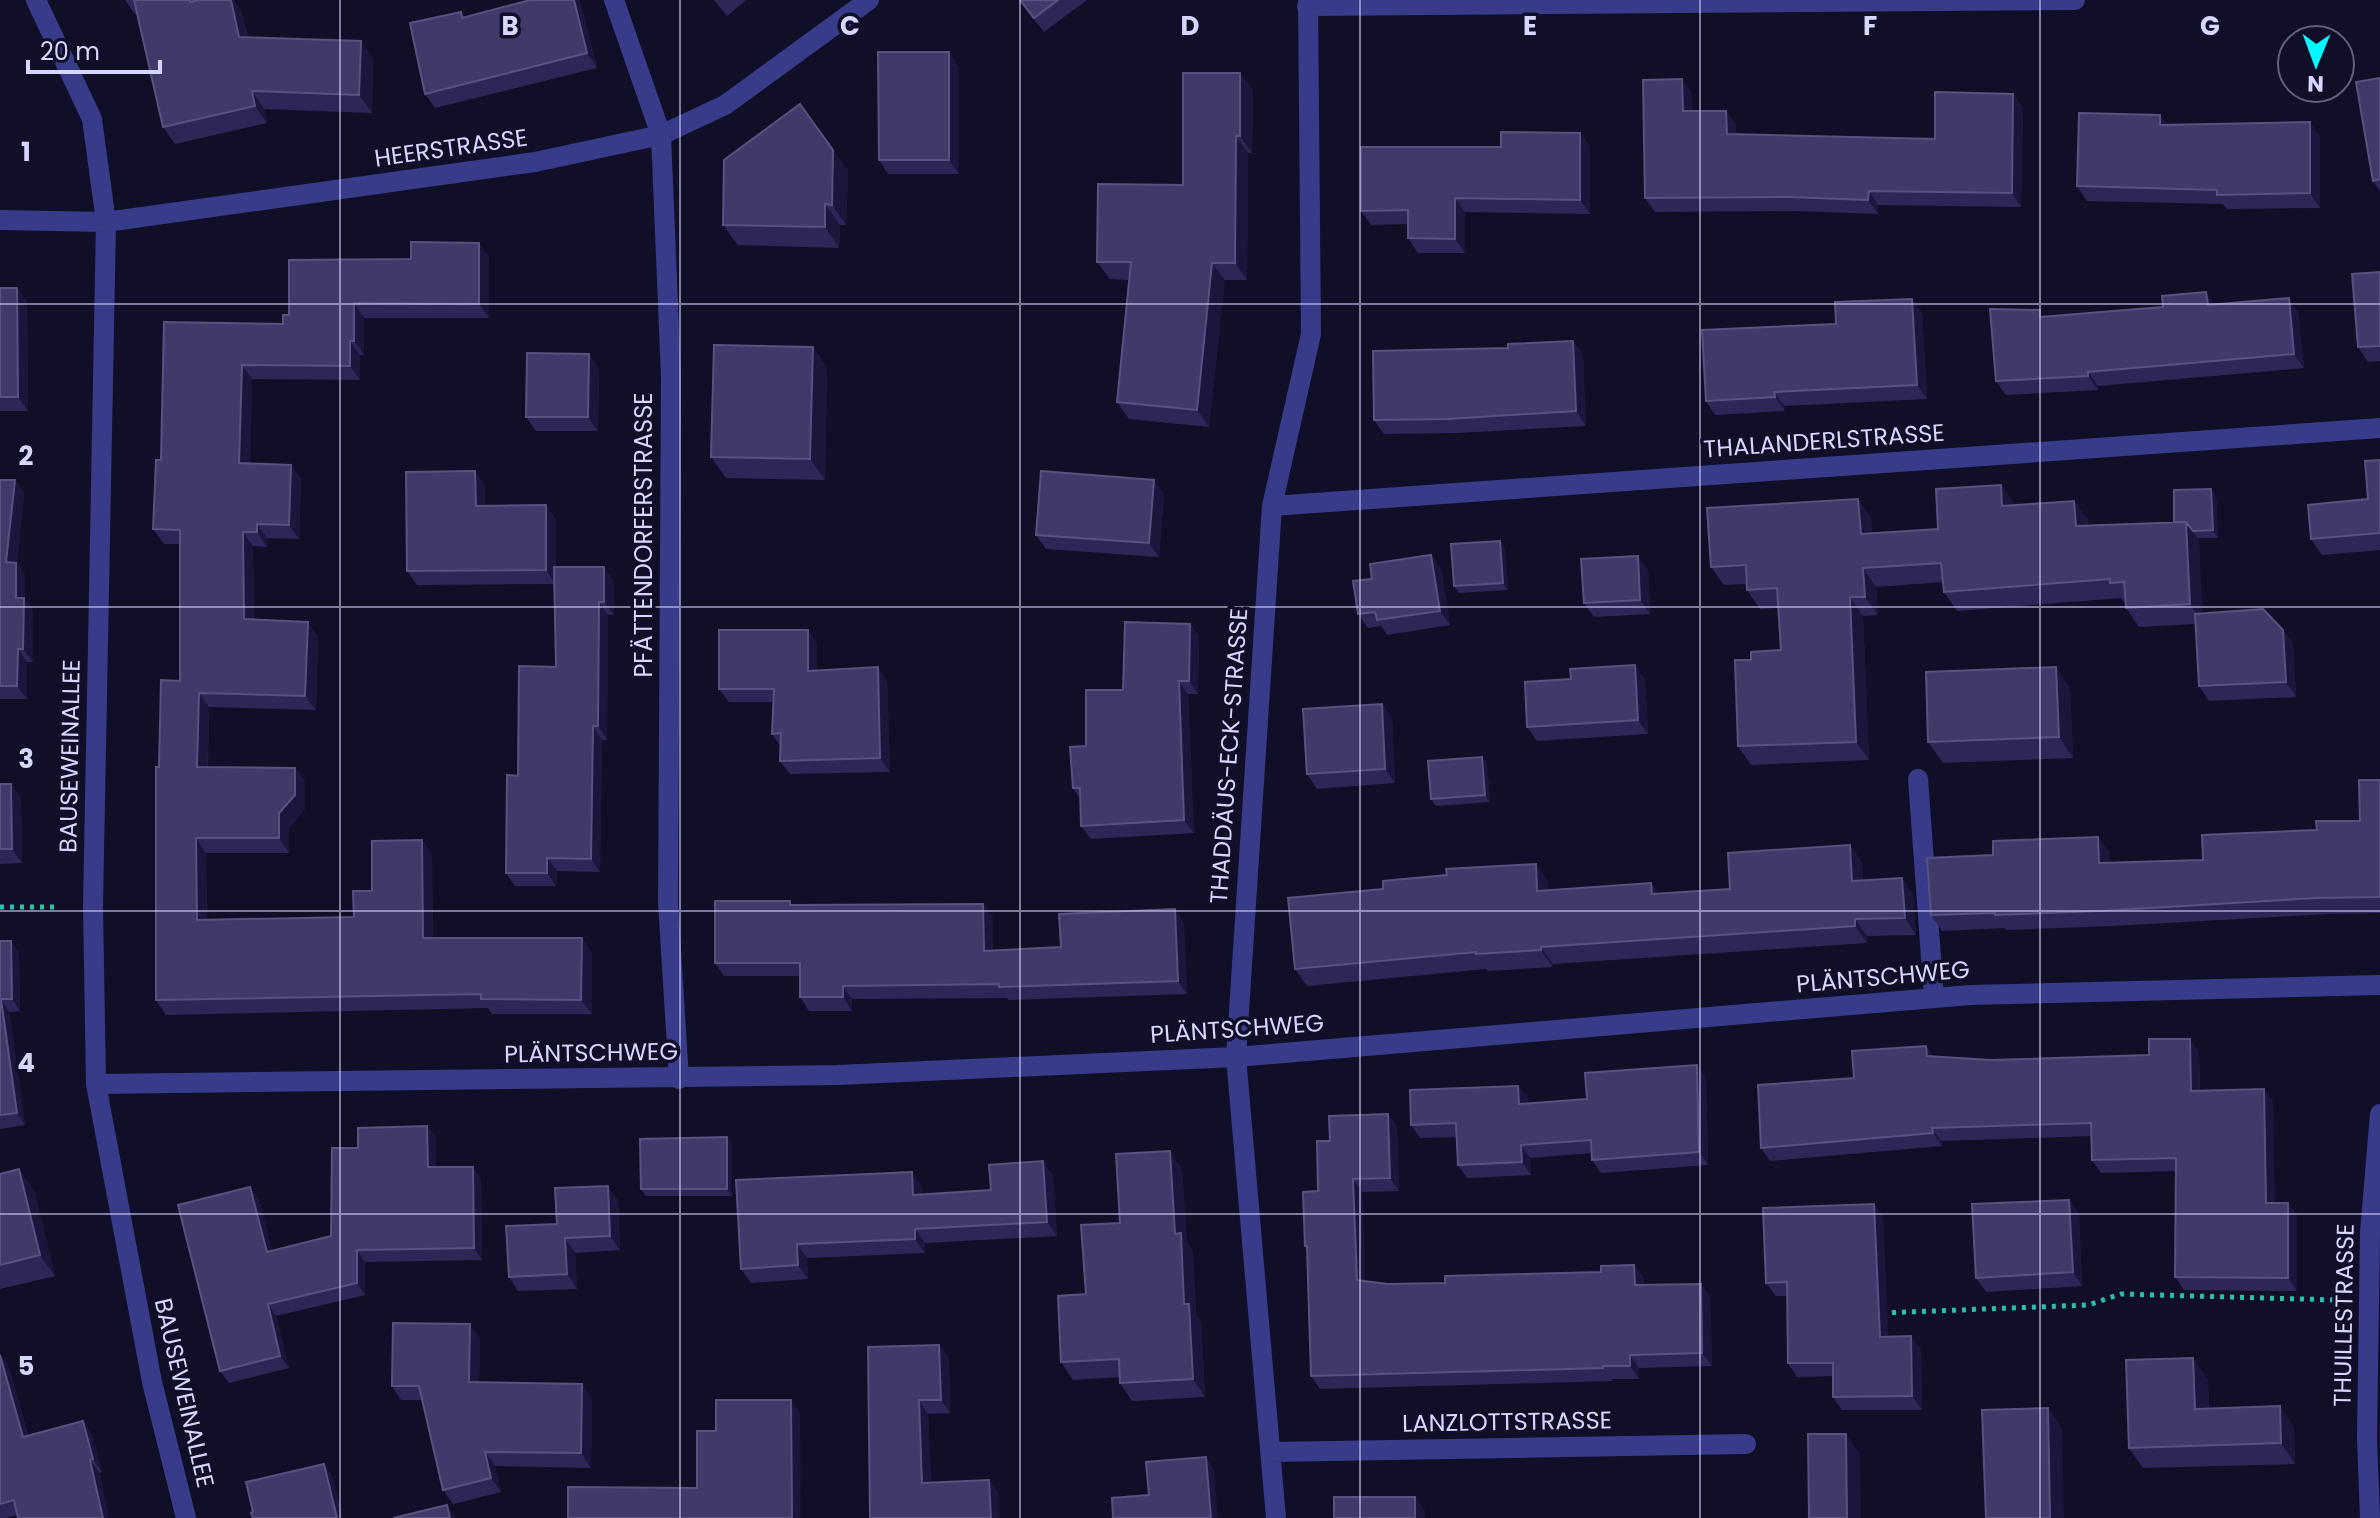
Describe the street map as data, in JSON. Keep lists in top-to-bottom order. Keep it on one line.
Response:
{"streets":{"street":["HEERSTRASSE","THALANDERLSTRASSE","PFÄTTENDORFERSTRASSE","BAUSEWEINALLEE","THADDÄUS-ECK-STRASSE","PLÄNTSCHWEG","THUILLESTRASSE","LANZLOTTSTRASSE"]},"crossings":[["HEERSTRASSE","PFÄTTENDORFERSTRASSE"],["HEERSTRASSE","BAUSEWEINALLEE"],["THALANDERLSTRASSE","THADDÄUS-ECK-STRASSE"],["PFÄTTENDORFERSTRASSE","PLÄNTSCHWEG"],["BAUSEWEINALLEE","PLÄNTSCHWEG"],["THADDÄUS-ECK-STRASSE","PLÄNTSCHWEG"],["THADDÄUS-ECK-STRASSE","LANZLOTTSTRASSE"]],"scale_bar":"20 m","north":"bottom","grid":{"columns":["B","C","D","E","F","G"],"rows":["1","2","3","4","5"]}}
